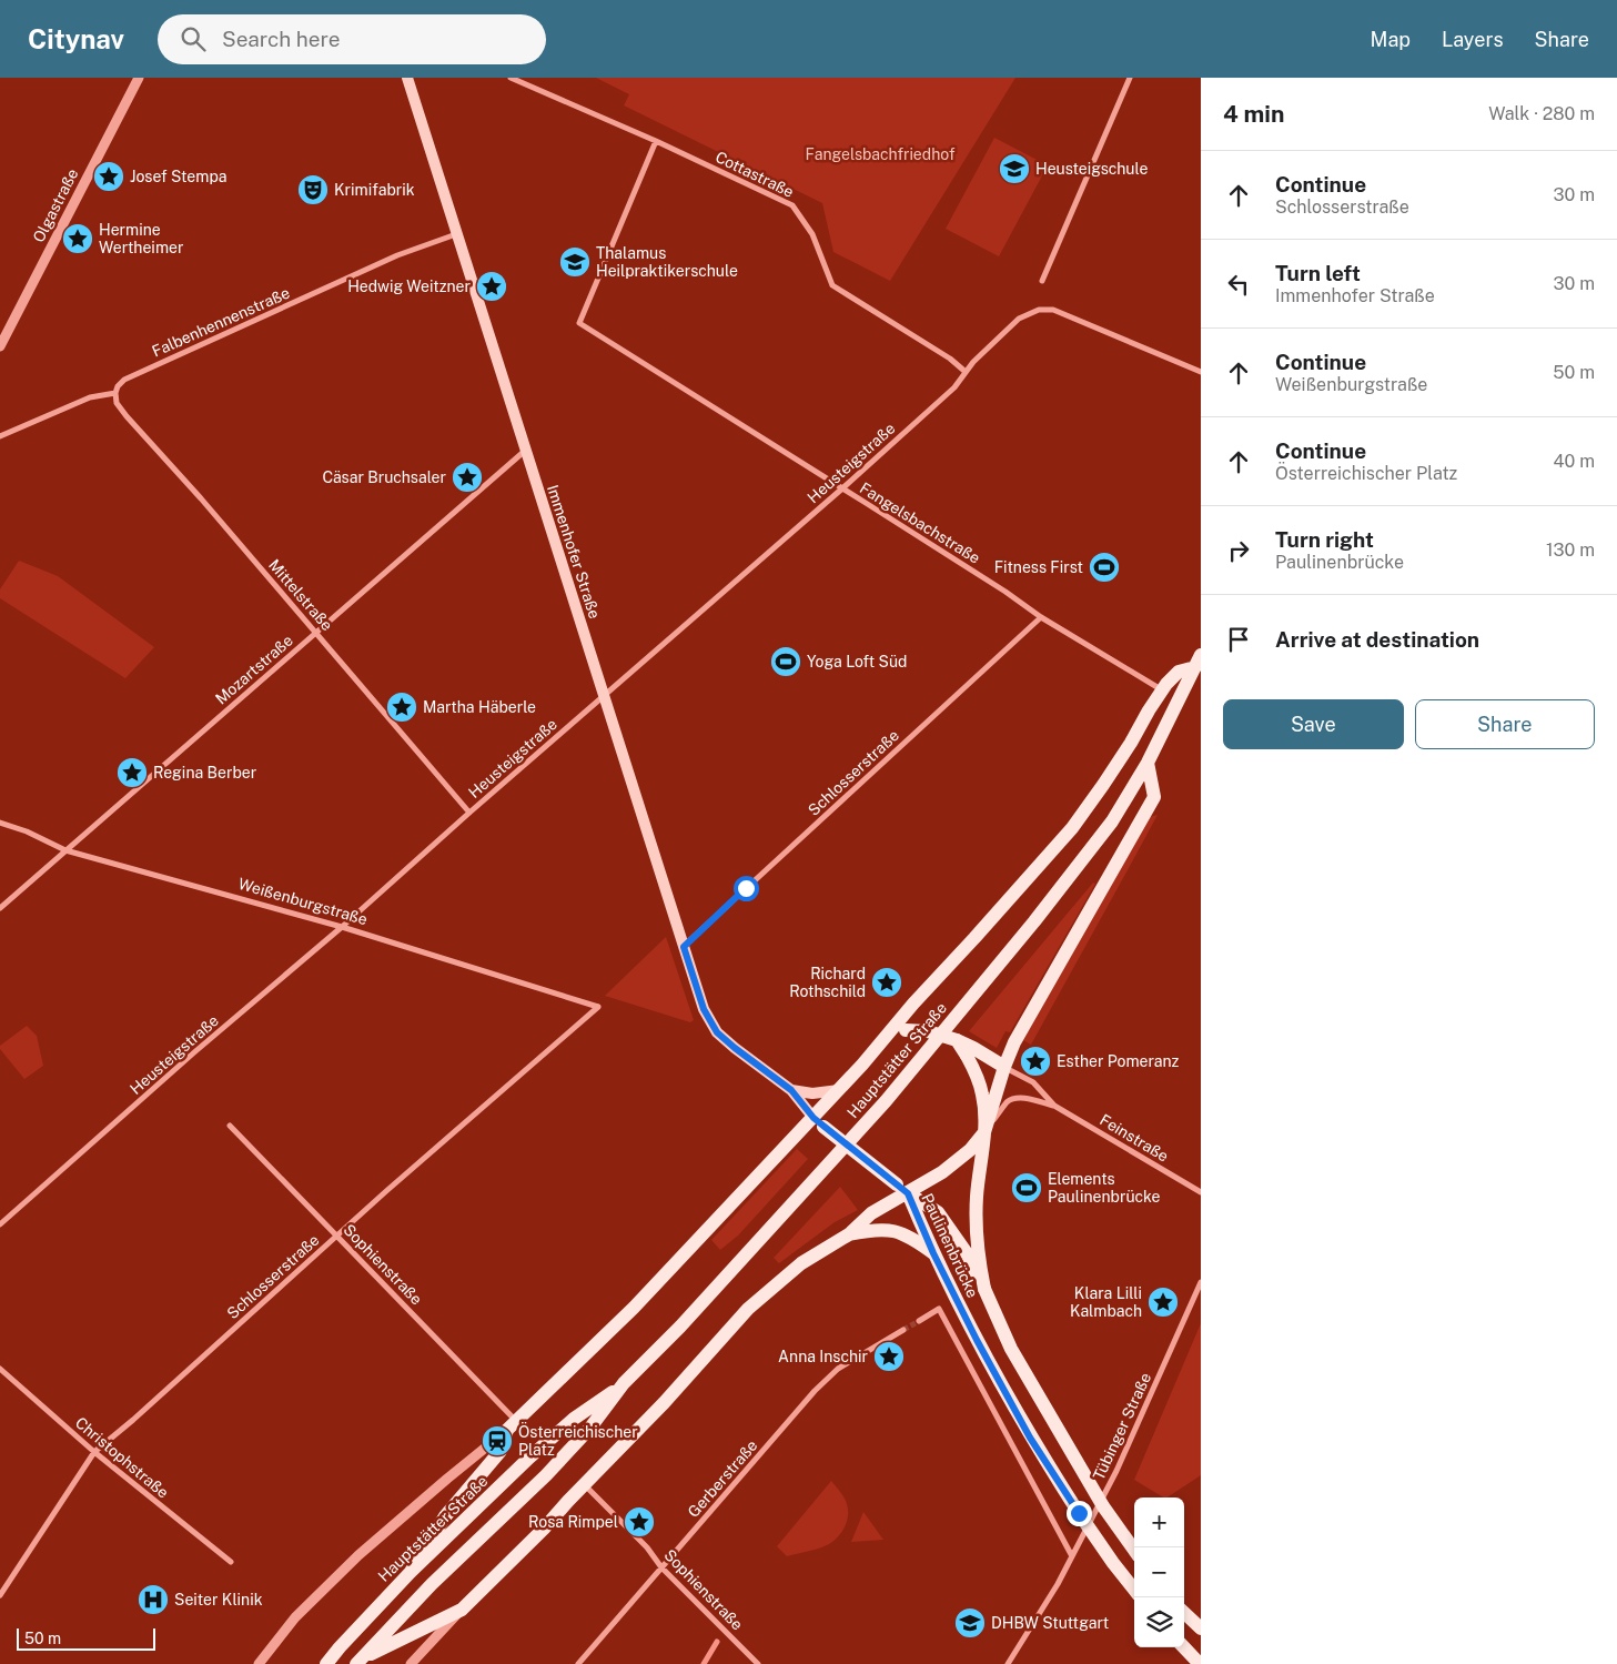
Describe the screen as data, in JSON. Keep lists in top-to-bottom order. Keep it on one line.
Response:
{"streets":{"main road":["Immenhofer Straße","Hauptstätter Straße","Paulinenbrücke"],"street":["Cottastraße","Olgastraße","Falbenhennenstraße","Heusteigstraße","Fangelsbachstraße","Mittelstraße","Mozartstraße","Schlosserstraße","Weißenburgstraße","Feinstraße","Sophienstraße","Tübinger Straße","Christophstraße","Gerberstraße"]},"crossings":[["Cottastraße","Heusteigstraße"],["Cottastraße","Fangelsbachstraße"],["Falbenhennenstraße","Immenhofer Straße"],["Falbenhennenstraße","Mittelstraße"],["Heusteigstraße","Fangelsbachstraße"],["Heusteigstraße","Immenhofer Straße"],["Heusteigstraße","Mittelstraße"],["Heusteigstraße","Weißenburgstraße"],["Fangelsbachstraße","Schlosserstraße"],["Immenhofer Straße","Mozartstraße"],["Immenhofer Straße","Schlosserstraße"],["Mittelstraße","Mozartstraße"],["Mozartstraße","Weißenburgstraße"],["Schlosserstraße","Weißenburgstraße"],["Schlosserstraße","Sophienstraße"],["Schlosserstraße","Christophstraße"],["Feinstraße","Paulinenbrücke"],["Sophienstraße","Gerberstraße"]],"parks":["Fangelsbachfriedhof"],"places":{"school or university":["Heusteigschule","Thalamus Heilpraktikerschule","DHBW Stuttgart"],"place":["Josef Stempa","Hermine Wertheimer","Hedwig Weitzner","Cäsar Bruchsaler","Martha Häberle","Regina Berber","Richard Rothschild","Esther Pomeranz","Klara Lilli Kalmbach","Anna Inschir","Rosa Rimpel"],"theatre":["Krimifabrik"],"sports":["Fitness First","Yoga Loft Süd","Elements Paulinenbrücke"],"station":["Österreichischer Platz"],"hospital":["Seiter Klinik"]},"scale_bar":"50 m","page":{"header":"Citynav","search":"Search here","nav":["Map","Layers","Share"],"heading":["4 min","Walk · 280 m"],"list":[["Continue","Schlosserstraße","30 m"],["Turn left","Immenhofer Straße","30 m"],["Continue","Weißenburgstraße","50 m"],["Continue","Österreichischer Platz","40 m"],["Turn right","Paulinenbrücke","130 m"],"Arrive at destination"],"buttons":["Save","Share"],"map_buttons":["+","−"],"scale":"50 m"}}
